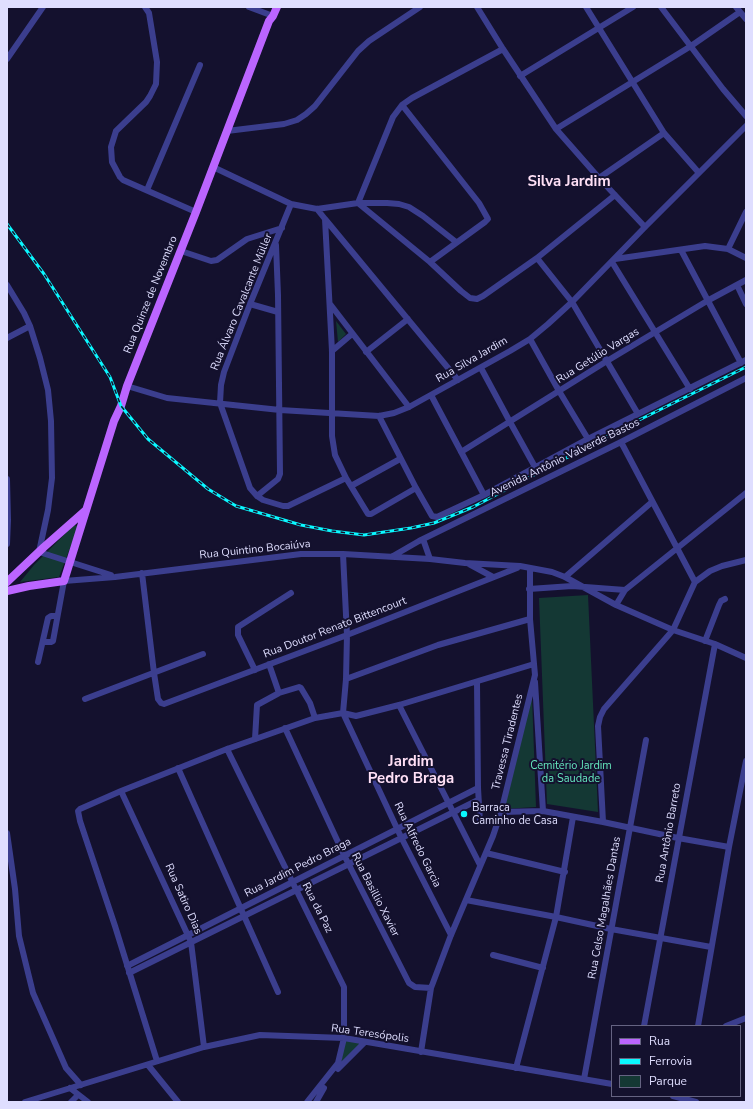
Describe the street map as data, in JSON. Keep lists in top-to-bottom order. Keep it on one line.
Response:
{"streets":{"main road":["Rua Quinze de Novembro","Rua Quintino Bocaiúva"],"street":["Rua Álvaro Cavalcante Müller","Rua Getúlio Vargas","Rua Silva Jardim","Avenida Antônio Valverde Bastos","Rua Doutor Renato Bittencourt","Travessa Tiradentes","Rua Antônio Barreto","Rua Alfredo Garcia","Rua Jardim Pedro Braga","Rua Basillio Xavier","Rua Satiro Dias","Rua da Paz","Rua Celso Magalhães Dantas","Rua Teresópolis"]},"crossings":[["Rua Quinze de Novembro","Rua Silva Jardim"],["Rua Quinze de Novembro","Rua Quintino Bocaiúva"],["Rua Álvaro Cavalcante Müller","Rua Silva Jardim"],["Avenida Antônio Valverde Bastos","Rua Quintino Bocaiúva"],["Rua Quintino Bocaiúva","Rua Doutor Renato Bittencourt"],["Rua Quintino Bocaiúva","Travessa Tiradentes"],["Rua Quintino Bocaiúva","Rua Antônio Barreto"],["Travessa Tiradentes","Rua Alfredo Garcia"],["Travessa Tiradentes","Rua Basillio Xavier"],["Travessa Tiradentes","Rua Teresópolis"],["Rua Alfredo Garcia","Rua Jardim Pedro Braga"],["Rua Jardim Pedro Braga","Rua Basillio Xavier"],["Rua Jardim Pedro Braga","Rua Satiro Dias"],["Rua Jardim Pedro Braga","Rua da Paz"],["Rua Satiro Dias","Rua Teresópolis"],["Rua da Paz","Rua Teresópolis"],["Rua Celso Magalhães Dantas","Rua Teresópolis"]],"districts":["Silva Jardim","Jardim Pedro Braga"],"parks":["Cemitério Jardim da Saudade"],"places":["Barraca Caminho de Casa"],"legend":["Rua","Ferrovia","Parque"]}
